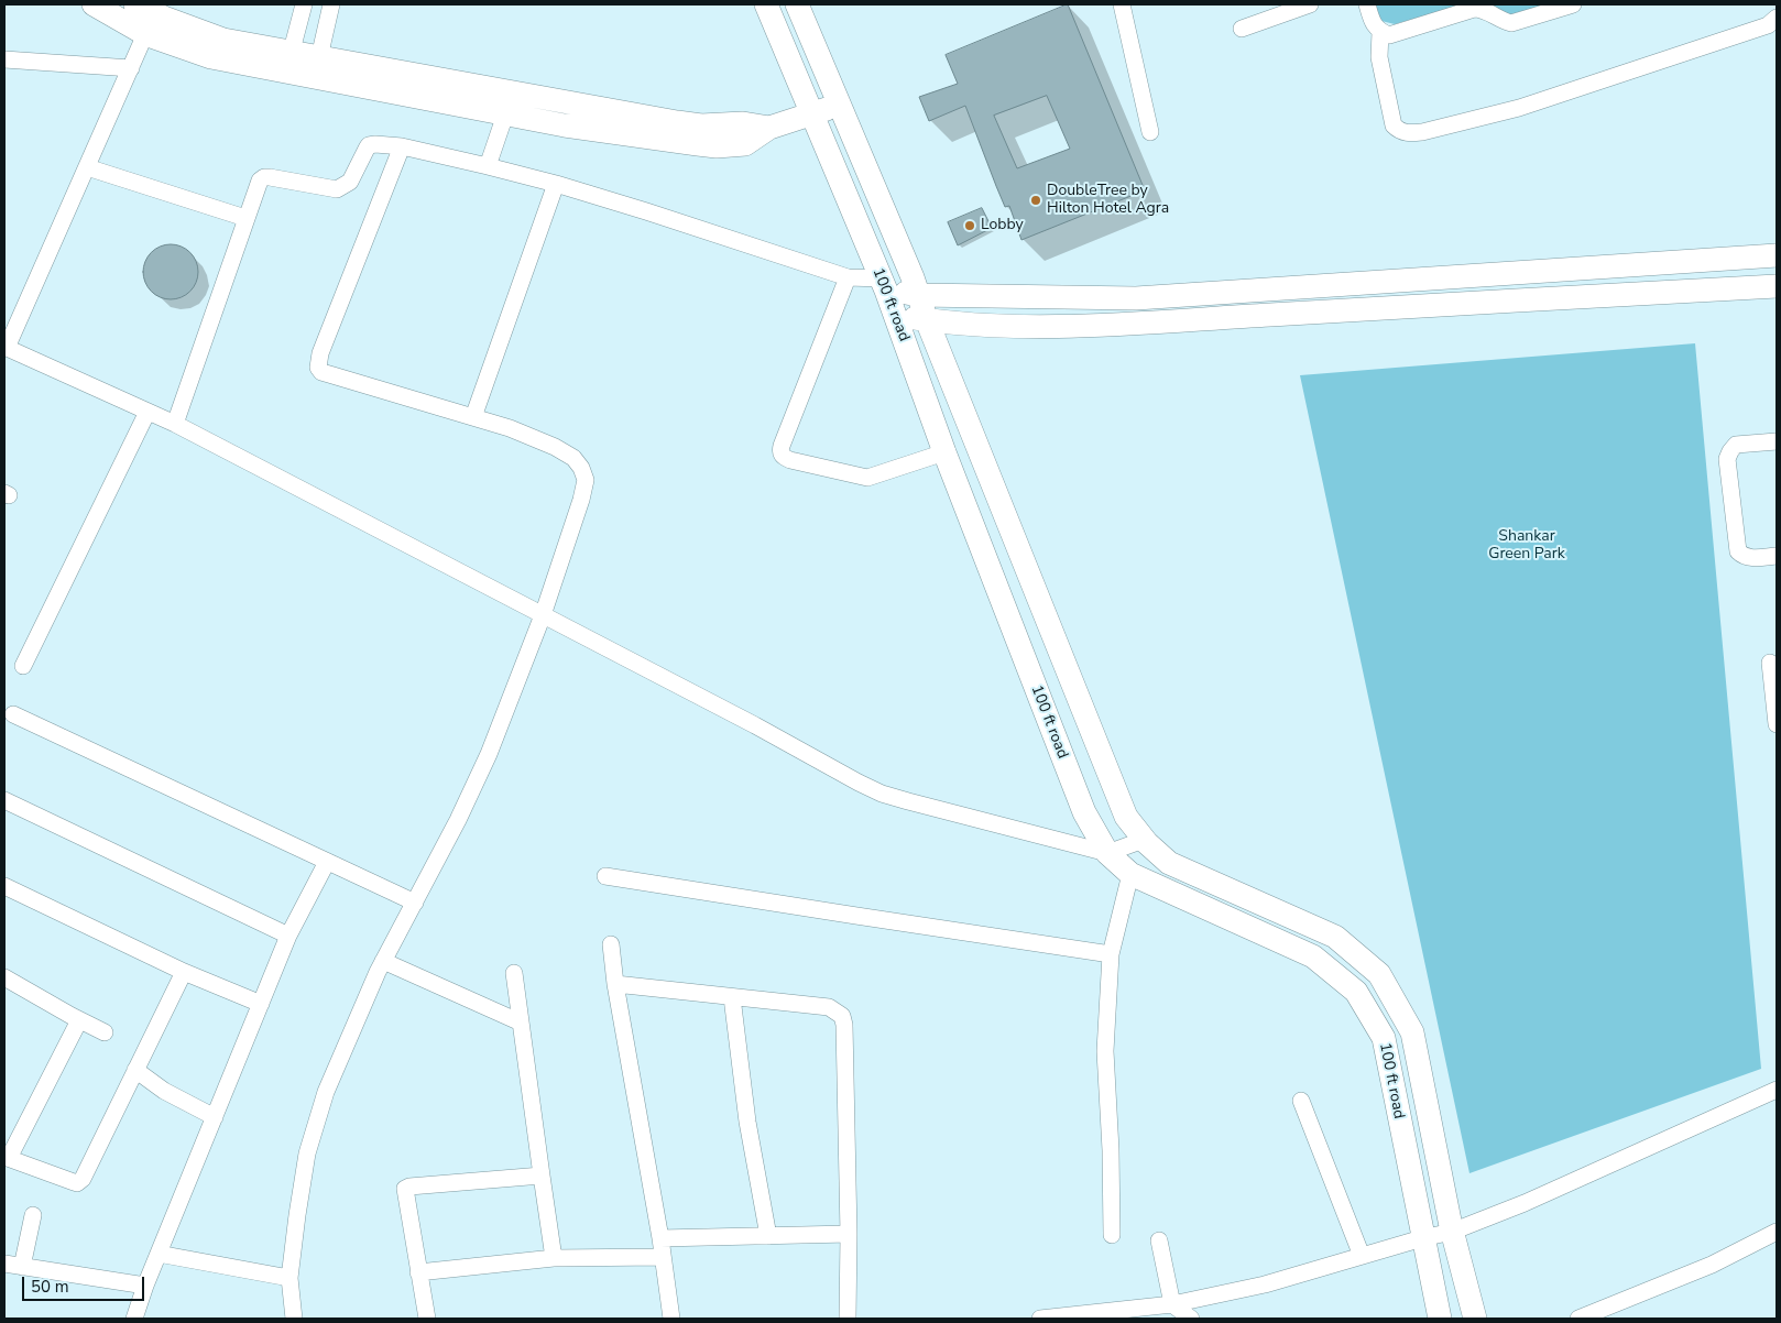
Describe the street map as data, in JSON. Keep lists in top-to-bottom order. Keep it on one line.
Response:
{"streets":{"street":["100 ft road"]},"parks":["Shankar Green Park"],"places":["DoubleTree by Hilton Hotel Agra","Lobby"],"scale_bar":"50 m"}
